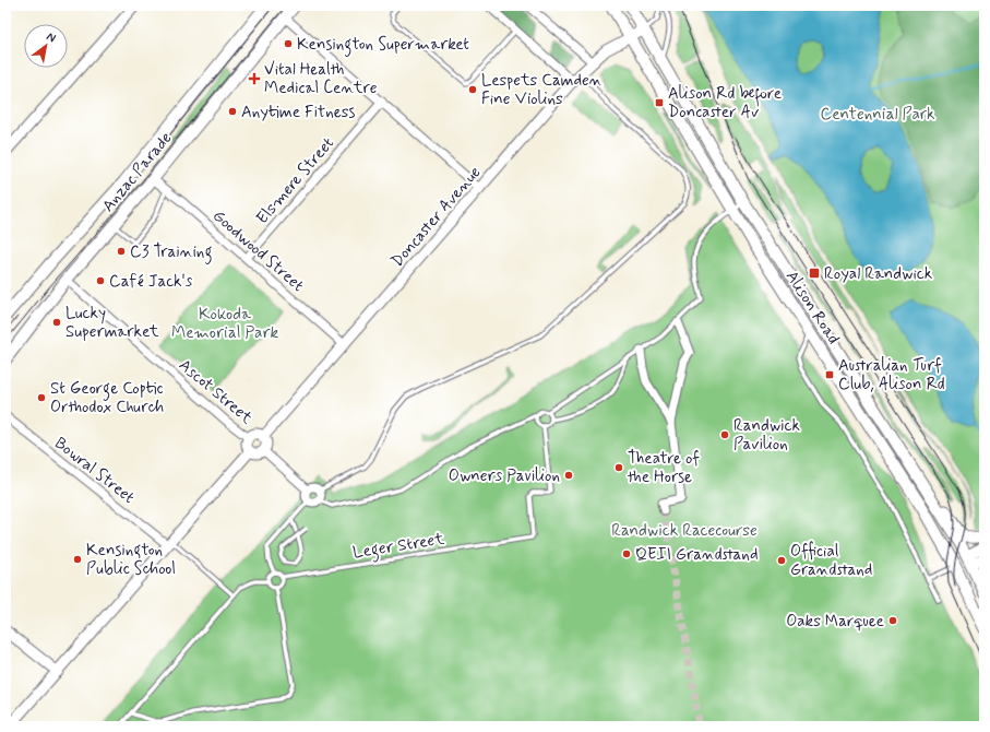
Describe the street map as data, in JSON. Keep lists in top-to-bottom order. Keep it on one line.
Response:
{"streets":{"main road":["Anzac Parade","Doncaster Avenue","Alison Road"],"street":["Elsmere Street","Goodwood Street","Ascot Street","Bowral Street"],"lane":["Leger Street"]},"crossings":[["Anzac Parade","Goodwood Street"],["Anzac Parade","Ascot Street"],["Elsmere Street","Goodwood Street"],["Doncaster Avenue","Goodwood Street"],["Doncaster Avenue","Alison Road"],["Doncaster Avenue","Ascot Street"]],"parks":["Centennial Park","Kokoda Memorial Park","Randwick Racecourse"],"places":{"other":["Kensington Supermarket","Lespets Camden Fine Violins","Anytime Fitness","C3 Training","Café Jack's","Lucky Supermarket","St George Coptic Orthodox Church","Randwick Pavilion","Theatre of the Horse","Owners Pavilion","QEII Grandstand","Kensington Public School","Official Grandstand","Oaks Marquee"],"health":["Vital Health Medical Centre"],"transit":["Alison Rd before Doncaster Av","Royal Randwick","Australian Turf Club, Alison Rd"]},"north":"top right"}
